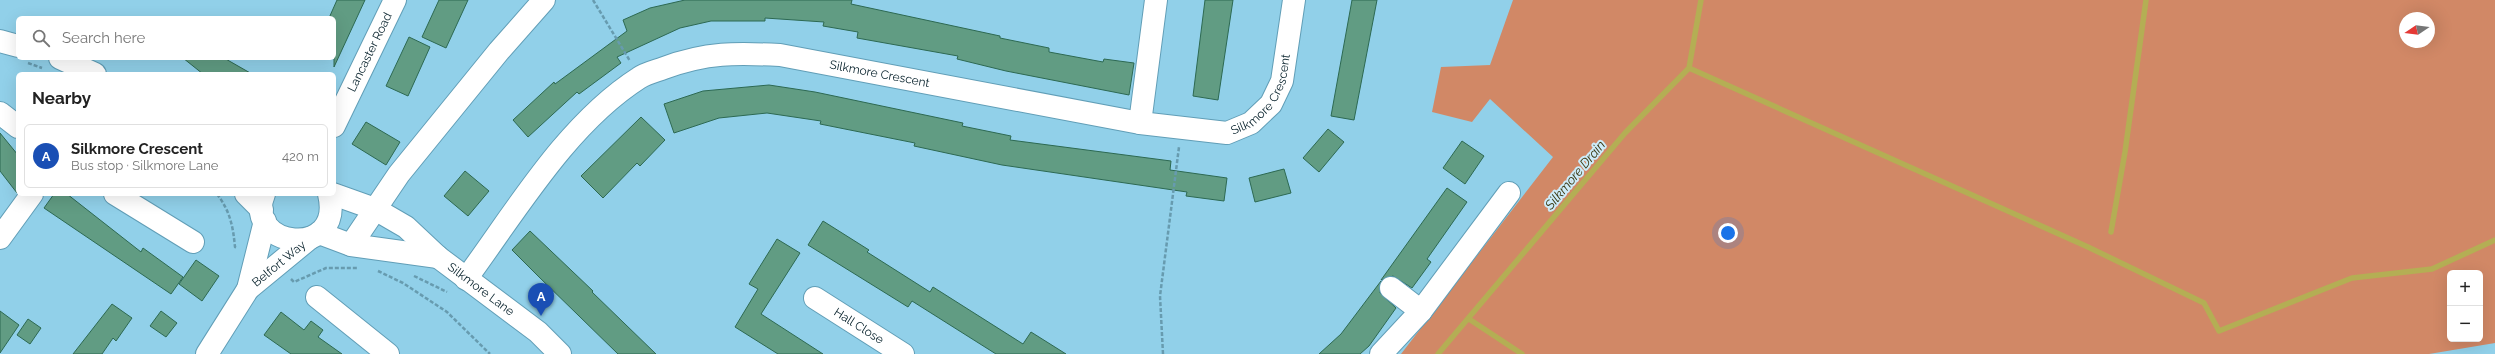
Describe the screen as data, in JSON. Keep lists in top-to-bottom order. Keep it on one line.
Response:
{"streets":{"street":["Lancaster Road","Silkmore Crescent","Belfort Way","Silkmore Lane","Hall Close"]},"crossings":[["Silkmore Crescent","Silkmore Lane"],["Belfort Way","Silkmore Lane"]],"water":["Silkmore Drain"],"north":"left","page":{"search":"Search here","heading":"Nearby","list":[{"mark":"A","name":"Silkmore Crescent","note":"Bus stop · Silkmore Lane","value":"420 m"}],"map_buttons":["+","−"],"pins":"A"}}
